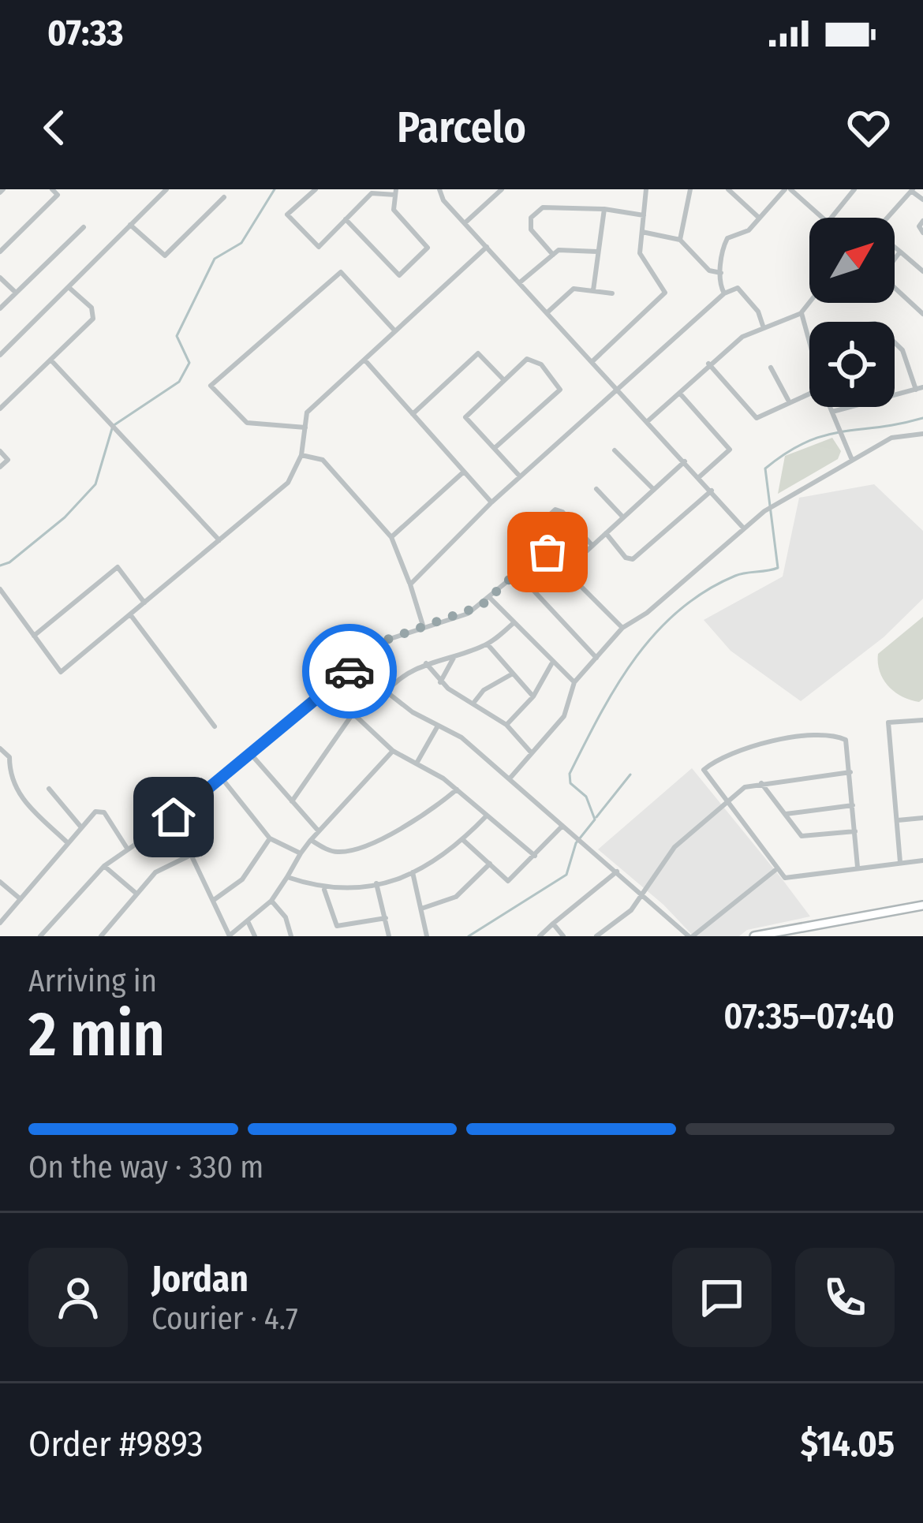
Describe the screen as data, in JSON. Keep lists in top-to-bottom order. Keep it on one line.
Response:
{"north":"top right","page":{"status":"07:33","header":"Parcelo","heading":["2 min","Arriving in","07:35–07:40"],"panel":["Jordan","Courier · 4.7","Order #9893","$14.05"],"bar":"On the way · 330 m"}}
